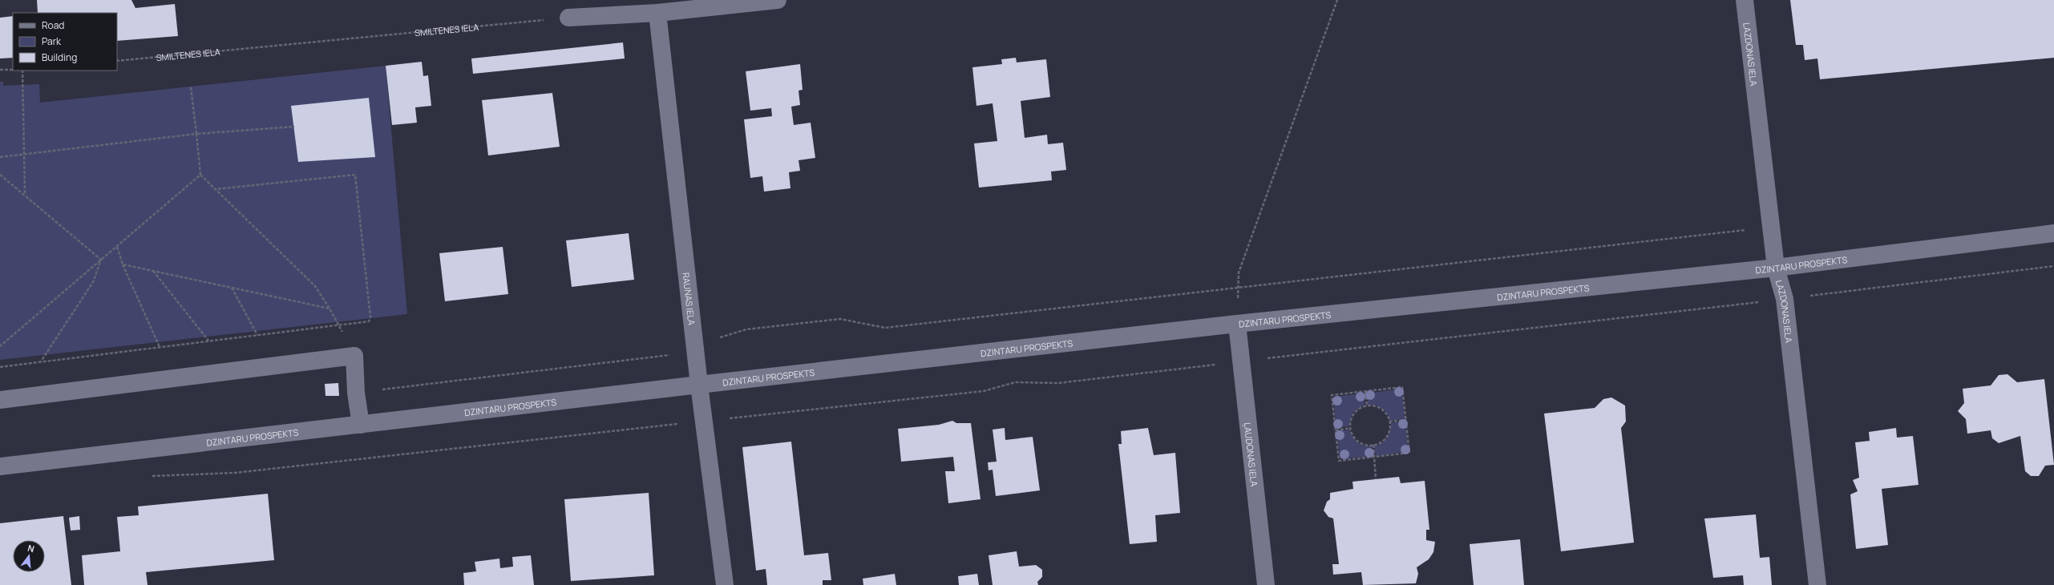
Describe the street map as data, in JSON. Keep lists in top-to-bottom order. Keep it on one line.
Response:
{"streets":{"street":["LAZDONAS IELA","DZINTARU PROSPEKTS","RAUNAS IELA","ĻAUDONAS IELA"],"path":["SMILTENES IELA"]},"crossings":[["LAZDONAS IELA","DZINTARU PROSPEKTS"],["DZINTARU PROSPEKTS","RAUNAS IELA"],["DZINTARU PROSPEKTS","ĻAUDONAS IELA"]],"legend":["Road","Park","Building"],"north":"top"}
